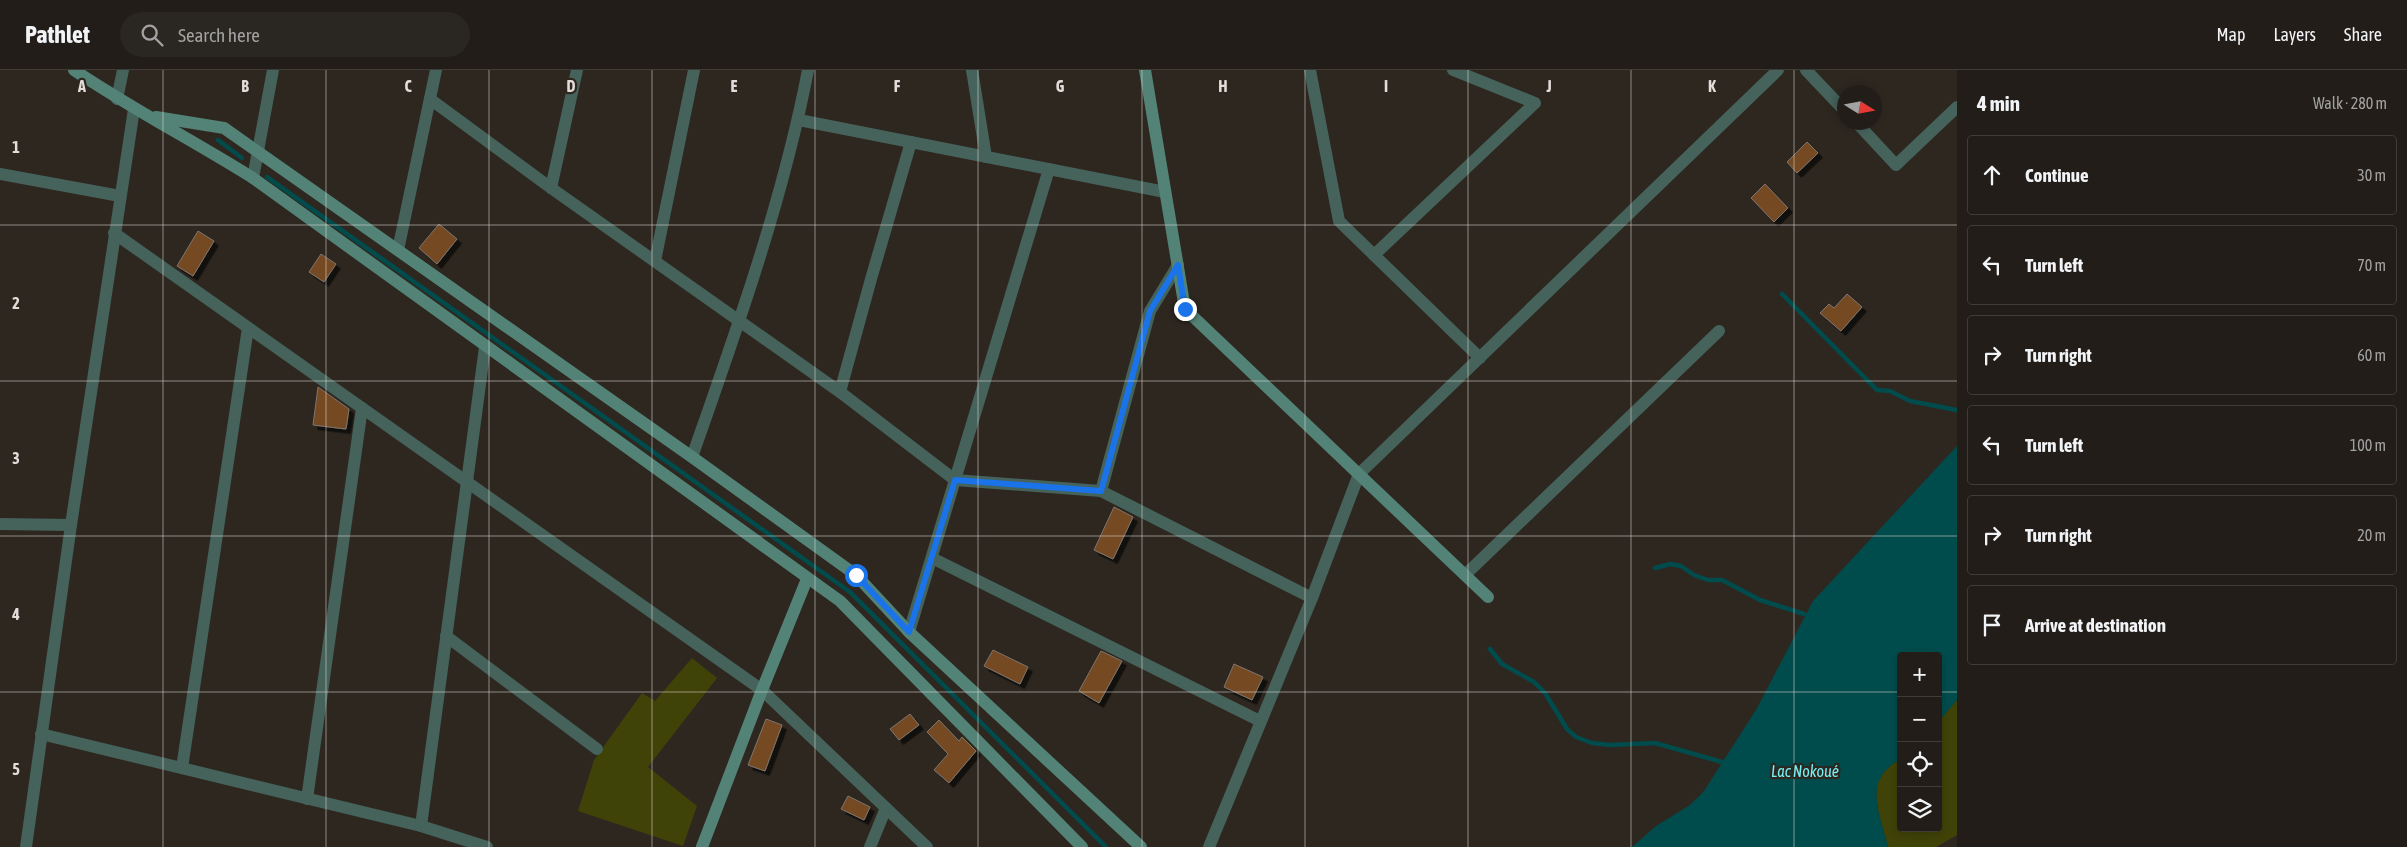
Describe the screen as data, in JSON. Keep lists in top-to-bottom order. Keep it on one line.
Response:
{"water":["Lac Nokoué"],"north":"right","page":{"header":"Pathlet","search":"Search here","nav":["Map","Layers","Share"],"heading":["4 min","Walk · 280 m"],"list":[["Continue","30 m"],["Turn left","70 m"],["Turn right","60 m"],["Turn left","100 m"],["Turn right","20 m"],"Arrive at destination"],"map_buttons":["+","−"]},"grid":{"columns":["A","B","C","D","E","F","G","H","I","J","K"],"rows":["1","2","3","4","5"]}}
